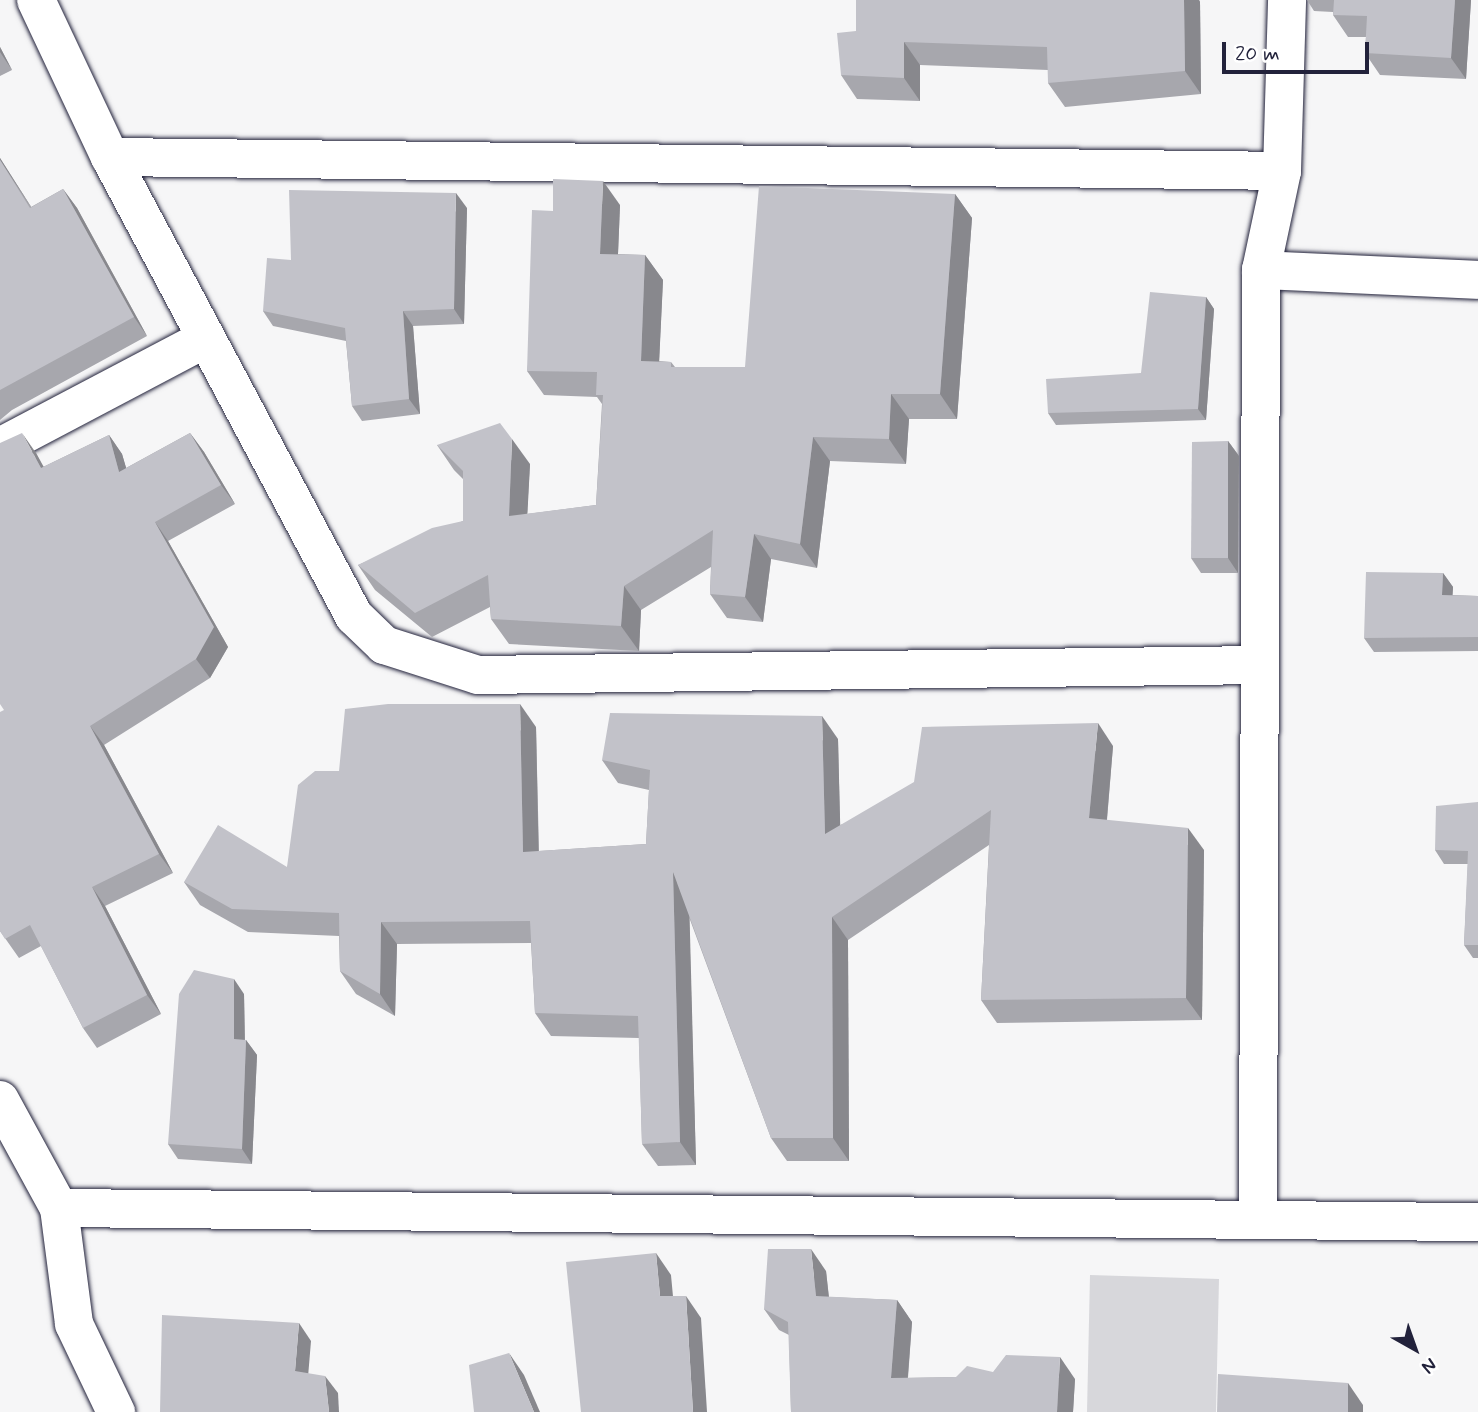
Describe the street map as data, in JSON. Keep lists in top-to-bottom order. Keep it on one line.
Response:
{"scale_bar":"20 m","north":"bottom right"}
